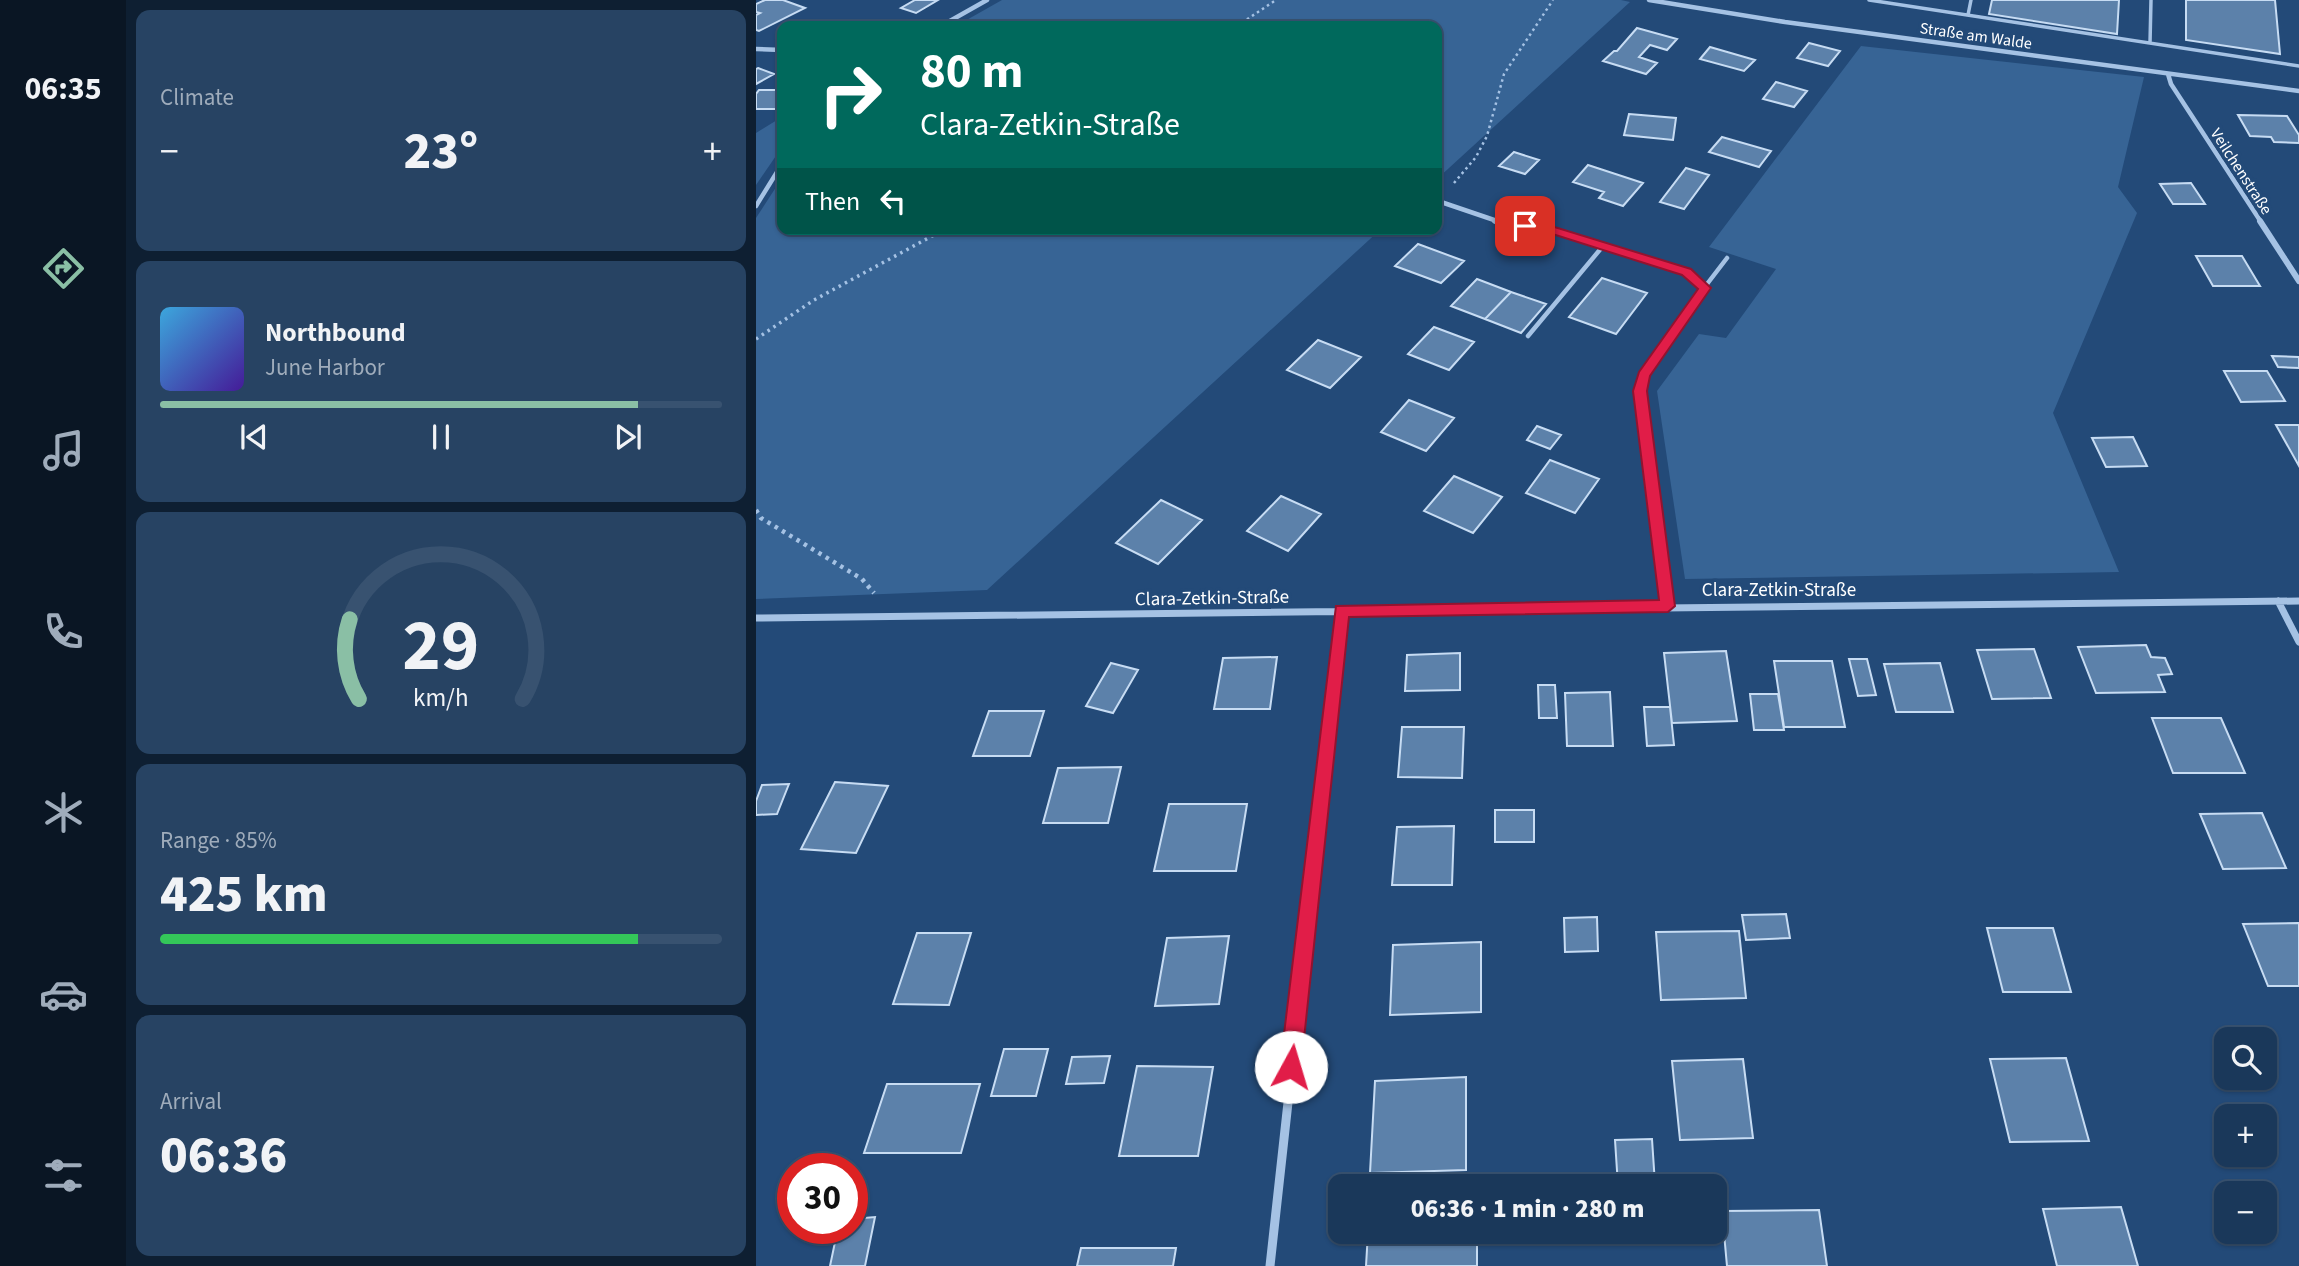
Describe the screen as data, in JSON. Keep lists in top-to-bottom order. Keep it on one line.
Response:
{"streets":{"street":["Straße am Walde","Veilchenstraße","Clara-Zetkin-Straße"]},"crossings":[["Straße am Walde","Veilchenstraße"]],"page":{"tabs":"06:35","tile":["Climate",["Range · 85%","425 km"],["Arrival","06:36"]],"turn":["80 m","Clara-Zetkin-Straße"],"heat":["−","23°","+"],"then":"Then","song":["Northbound","June Harbor"],"map_buttons":["+","−"],"limit":"30","trip":"06:36 · 1 min · 280 m","gauge":["29","km/h"]}}
